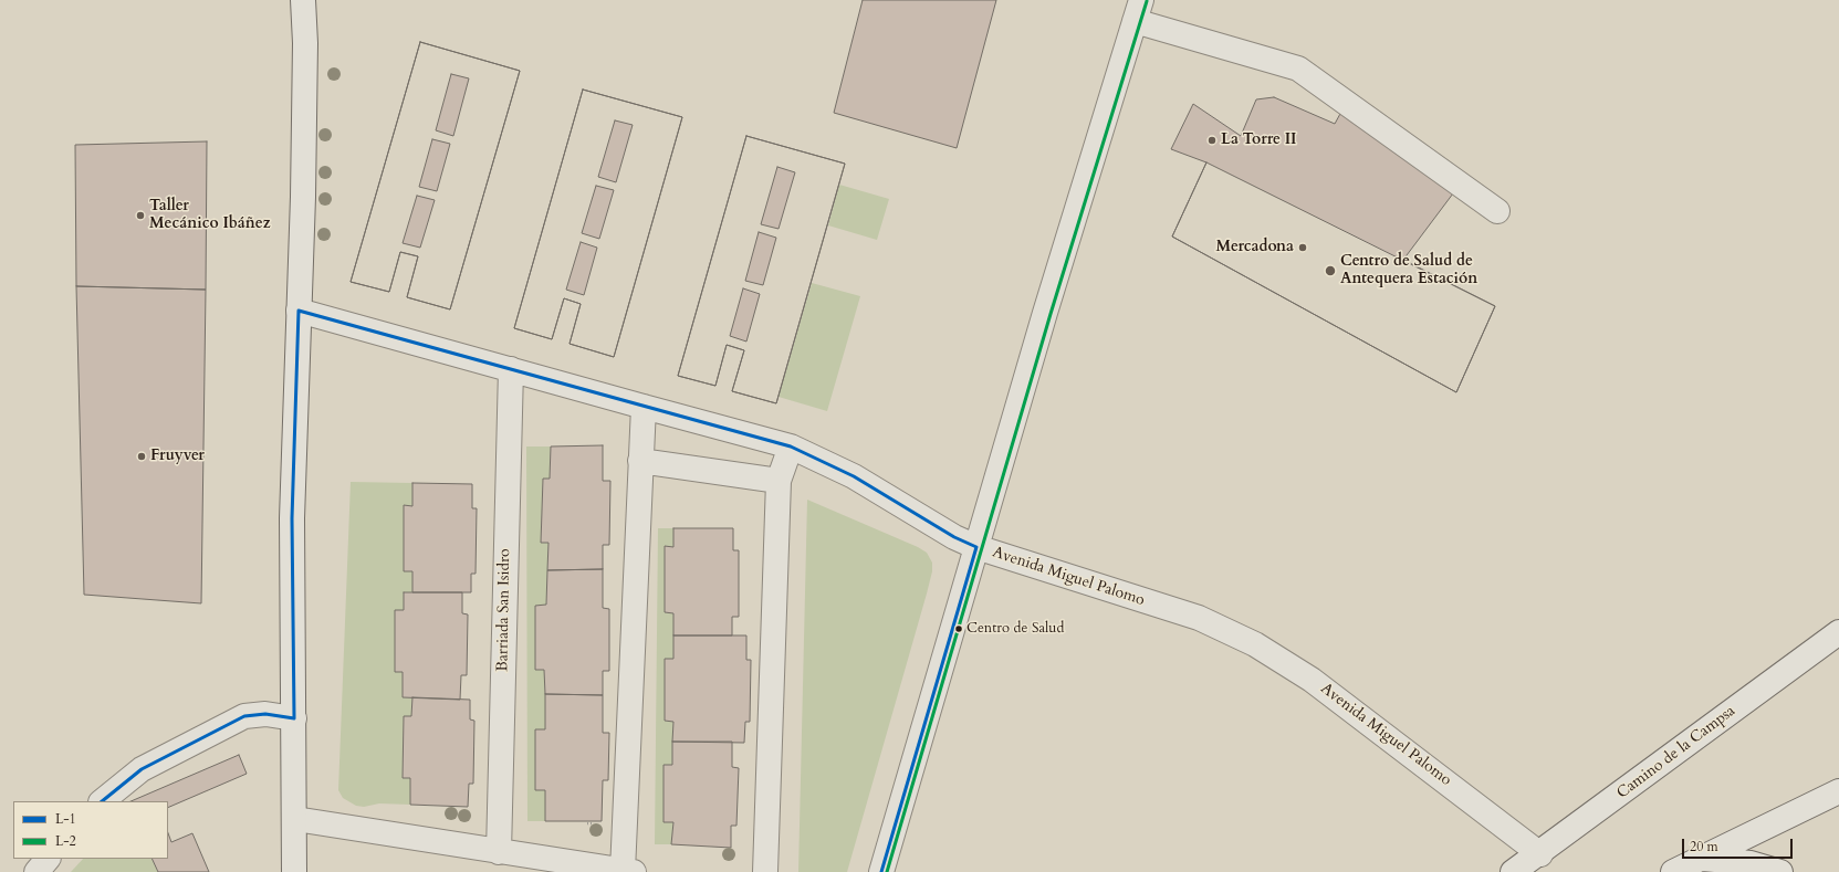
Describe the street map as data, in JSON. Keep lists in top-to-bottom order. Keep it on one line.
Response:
{"streets":{"street":["Avenida Miguel Palomo","Barriada San Isidro","Camino de la Campsa"]},"crossings":[["Avenida Miguel Palomo","Barriada San Isidro"],["Avenida Miguel Palomo","Camino de la Campsa"]],"places":["La Torre II","Taller Mecánico Ibáñez","Mercadona","Centro de Salud de Antequera Estación","Fruyver","Centro de Salud"],"lines":["transit line L-2","transit line L-1"],"legend":["L-1","L-2"],"scale_bar":"20 m"}
